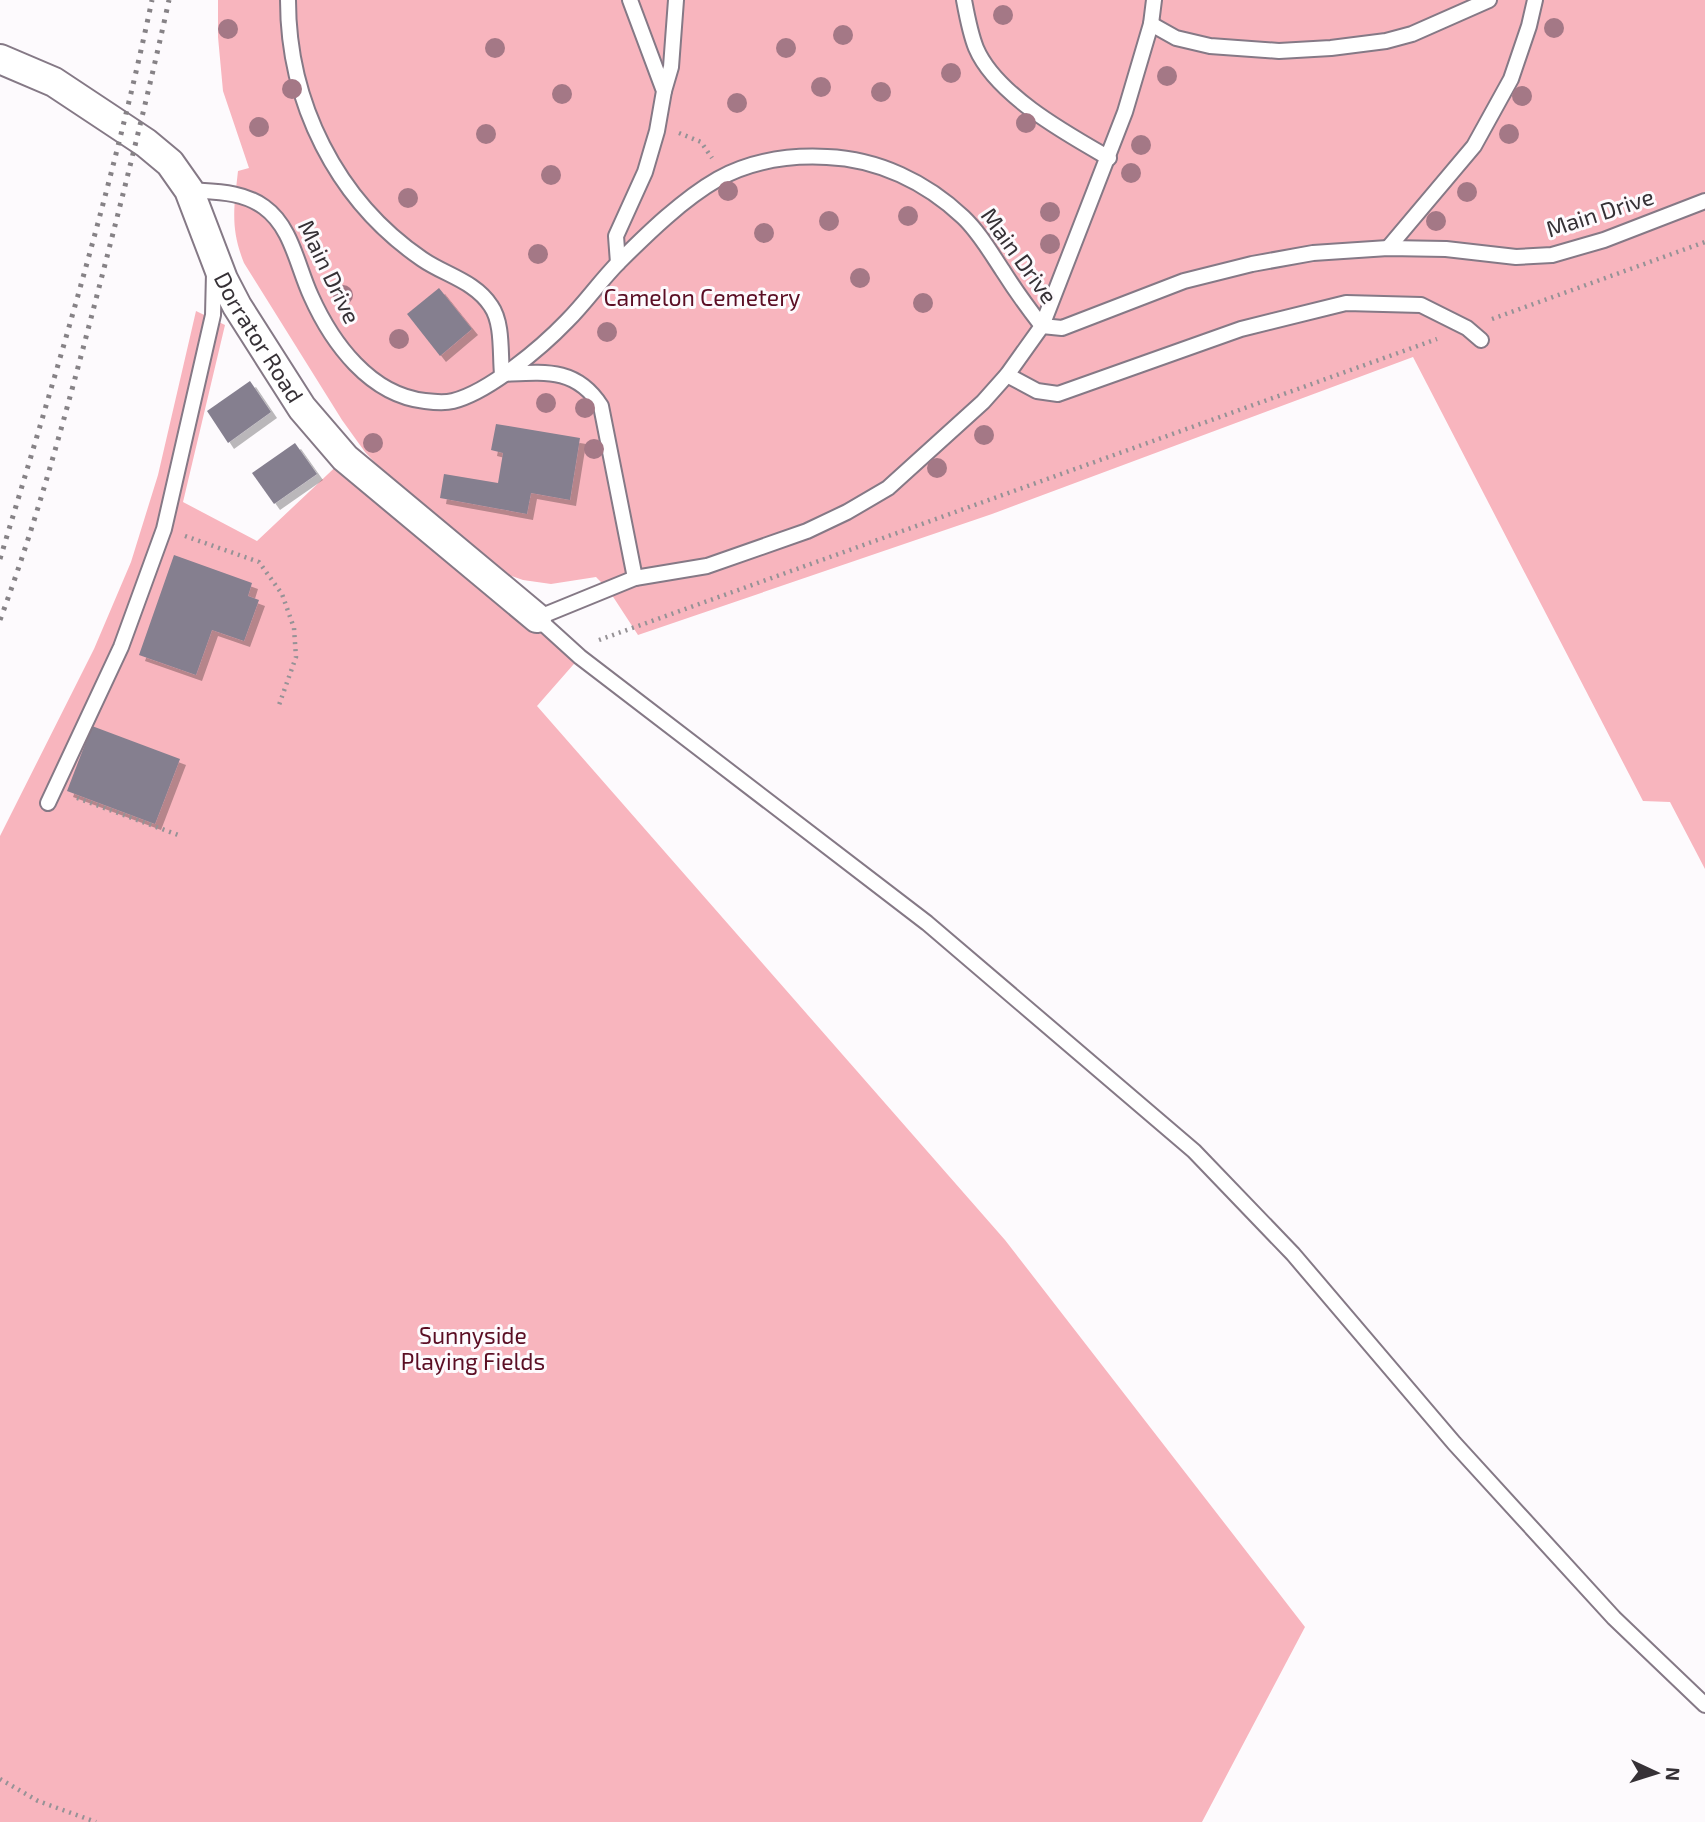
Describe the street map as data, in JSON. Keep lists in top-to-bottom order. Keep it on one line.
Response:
{"streets":{"street":["Dorrator Road"],"lane":["Main Drive"]},"crossings":[["Main Drive","Dorrator Road"]],"parks":["Camelon Cemetery","Sunnyside Playing Fields"],"north":"right"}
